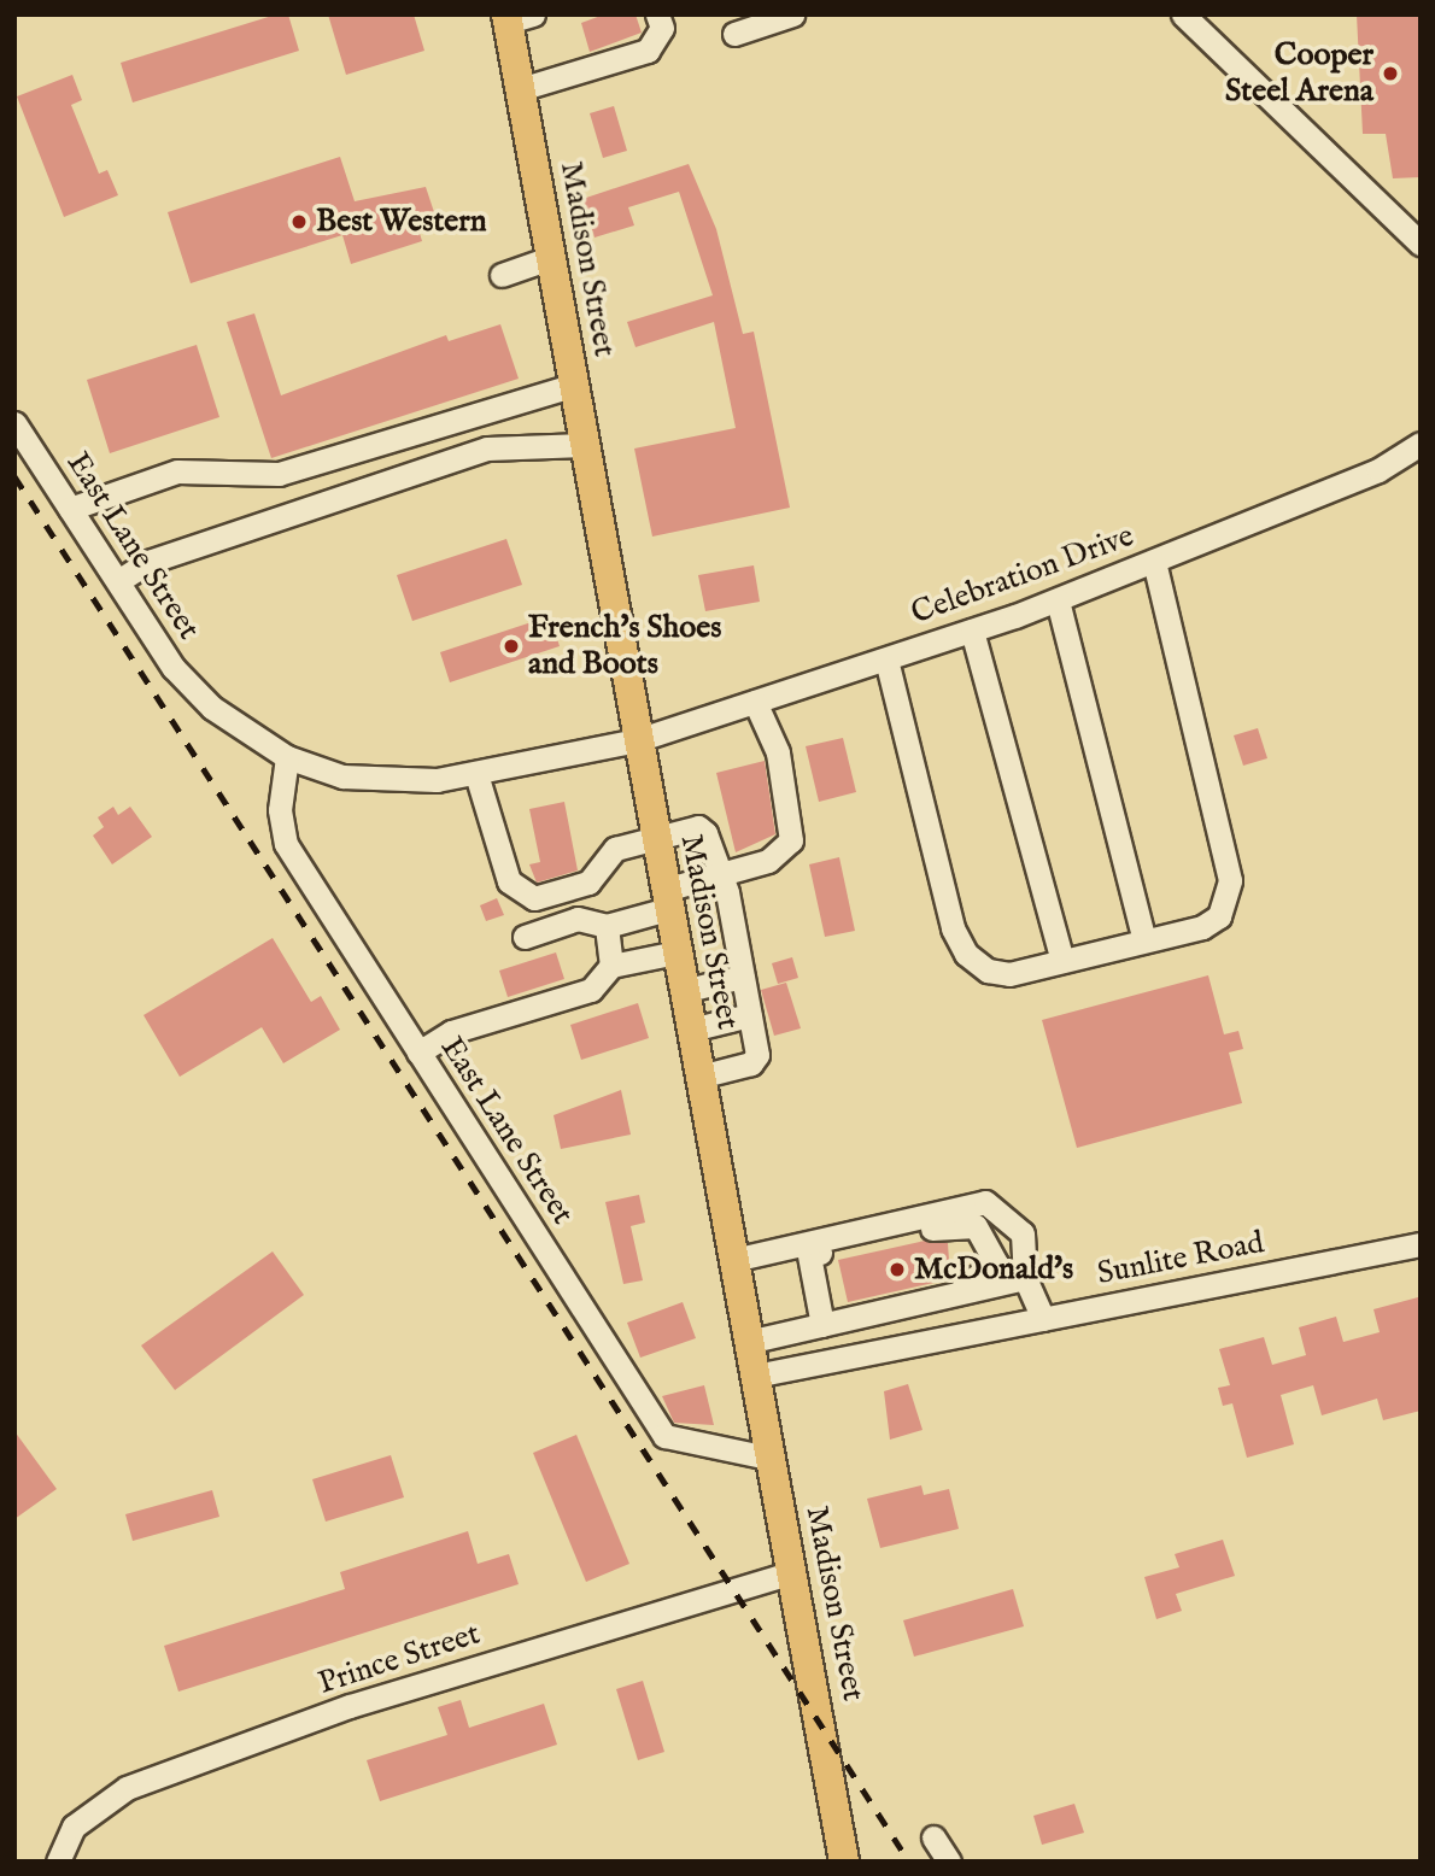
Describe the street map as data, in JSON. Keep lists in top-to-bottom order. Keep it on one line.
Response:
{"streets":{"main road":["Madison Street"],"street":["East Lane Street","Celebration Drive","Sunlite Road","Prince Street"]},"crossings":[["Madison Street","East Lane Street"],["Madison Street","Celebration Drive"],["Madison Street","Sunlite Road"],["Madison Street","Prince Street"],["East Lane Street","Celebration Drive"]],"places":["Cooper Steel Arena","Best Western","French's Shoes and Boots","McDonald's"]}
